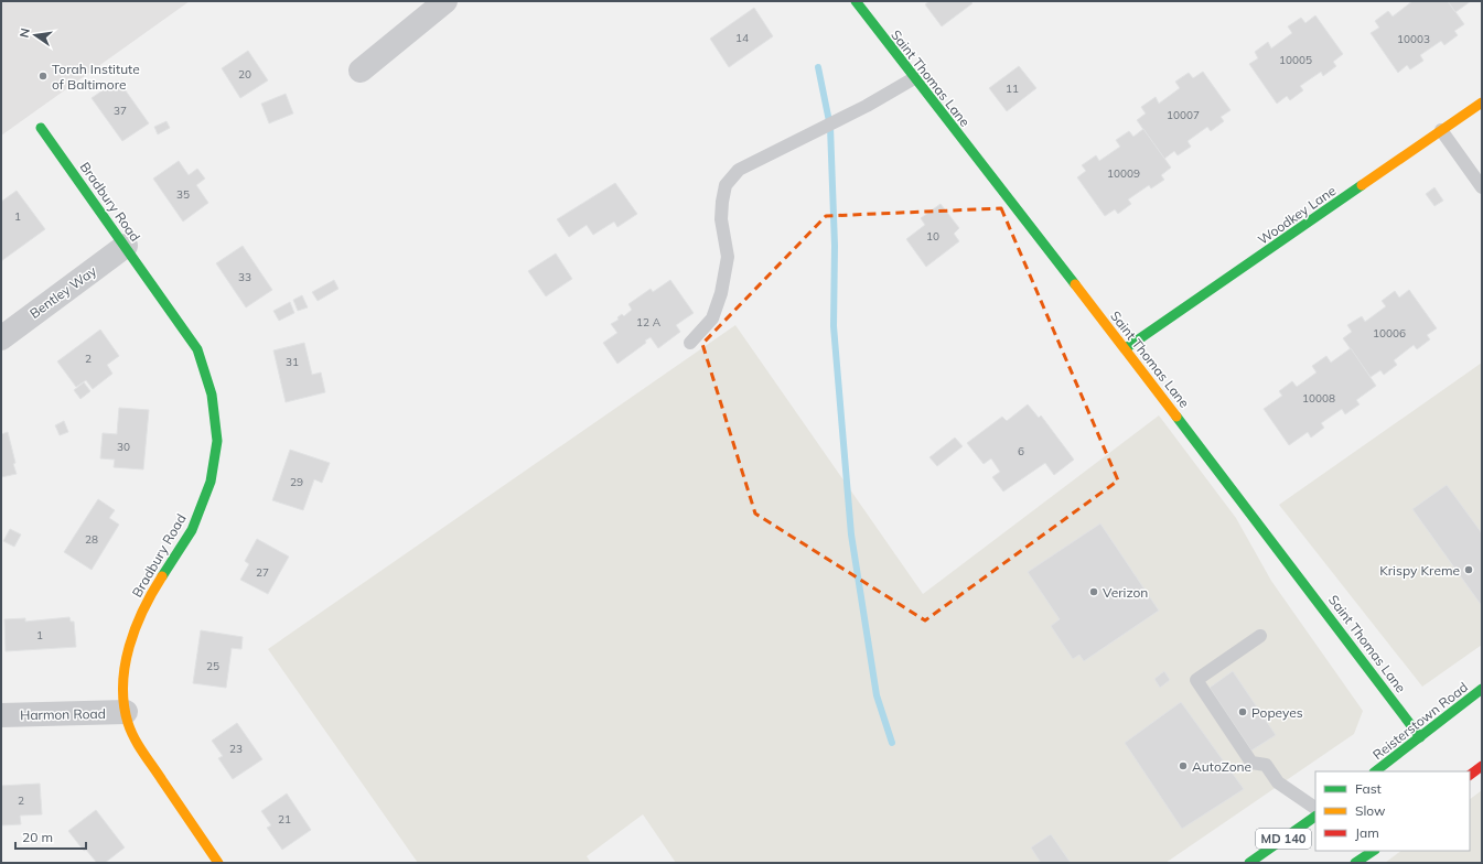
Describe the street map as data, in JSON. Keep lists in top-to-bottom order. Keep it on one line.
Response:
{"streets":{"street":["Saint Thomas Lane","Bradbury Road","Woodkey Lane","Bentley Way","Harmon Road","Reisterstown Road","MD 140"]},"crossings":[["Saint Thomas Lane","Woodkey Lane"],["Saint Thomas Lane","Reisterstown Road"],["Bradbury Road","Bentley Way"],["Bradbury Road","Harmon Road"]],"places":["Torah Institute of Baltimore","Krispy Kreme","Verizon","Popeyes","AutoZone"],"house_numbers":["14","10003","10005","20","11","37","10007","10009","35","1","10","33","12 A","10006","2","31","10008","30","6","29","28","27","1","25","23","2","21"],"legend":["Fast","Slow","Jam"],"scale_bar":"20 m","north":"left"}
